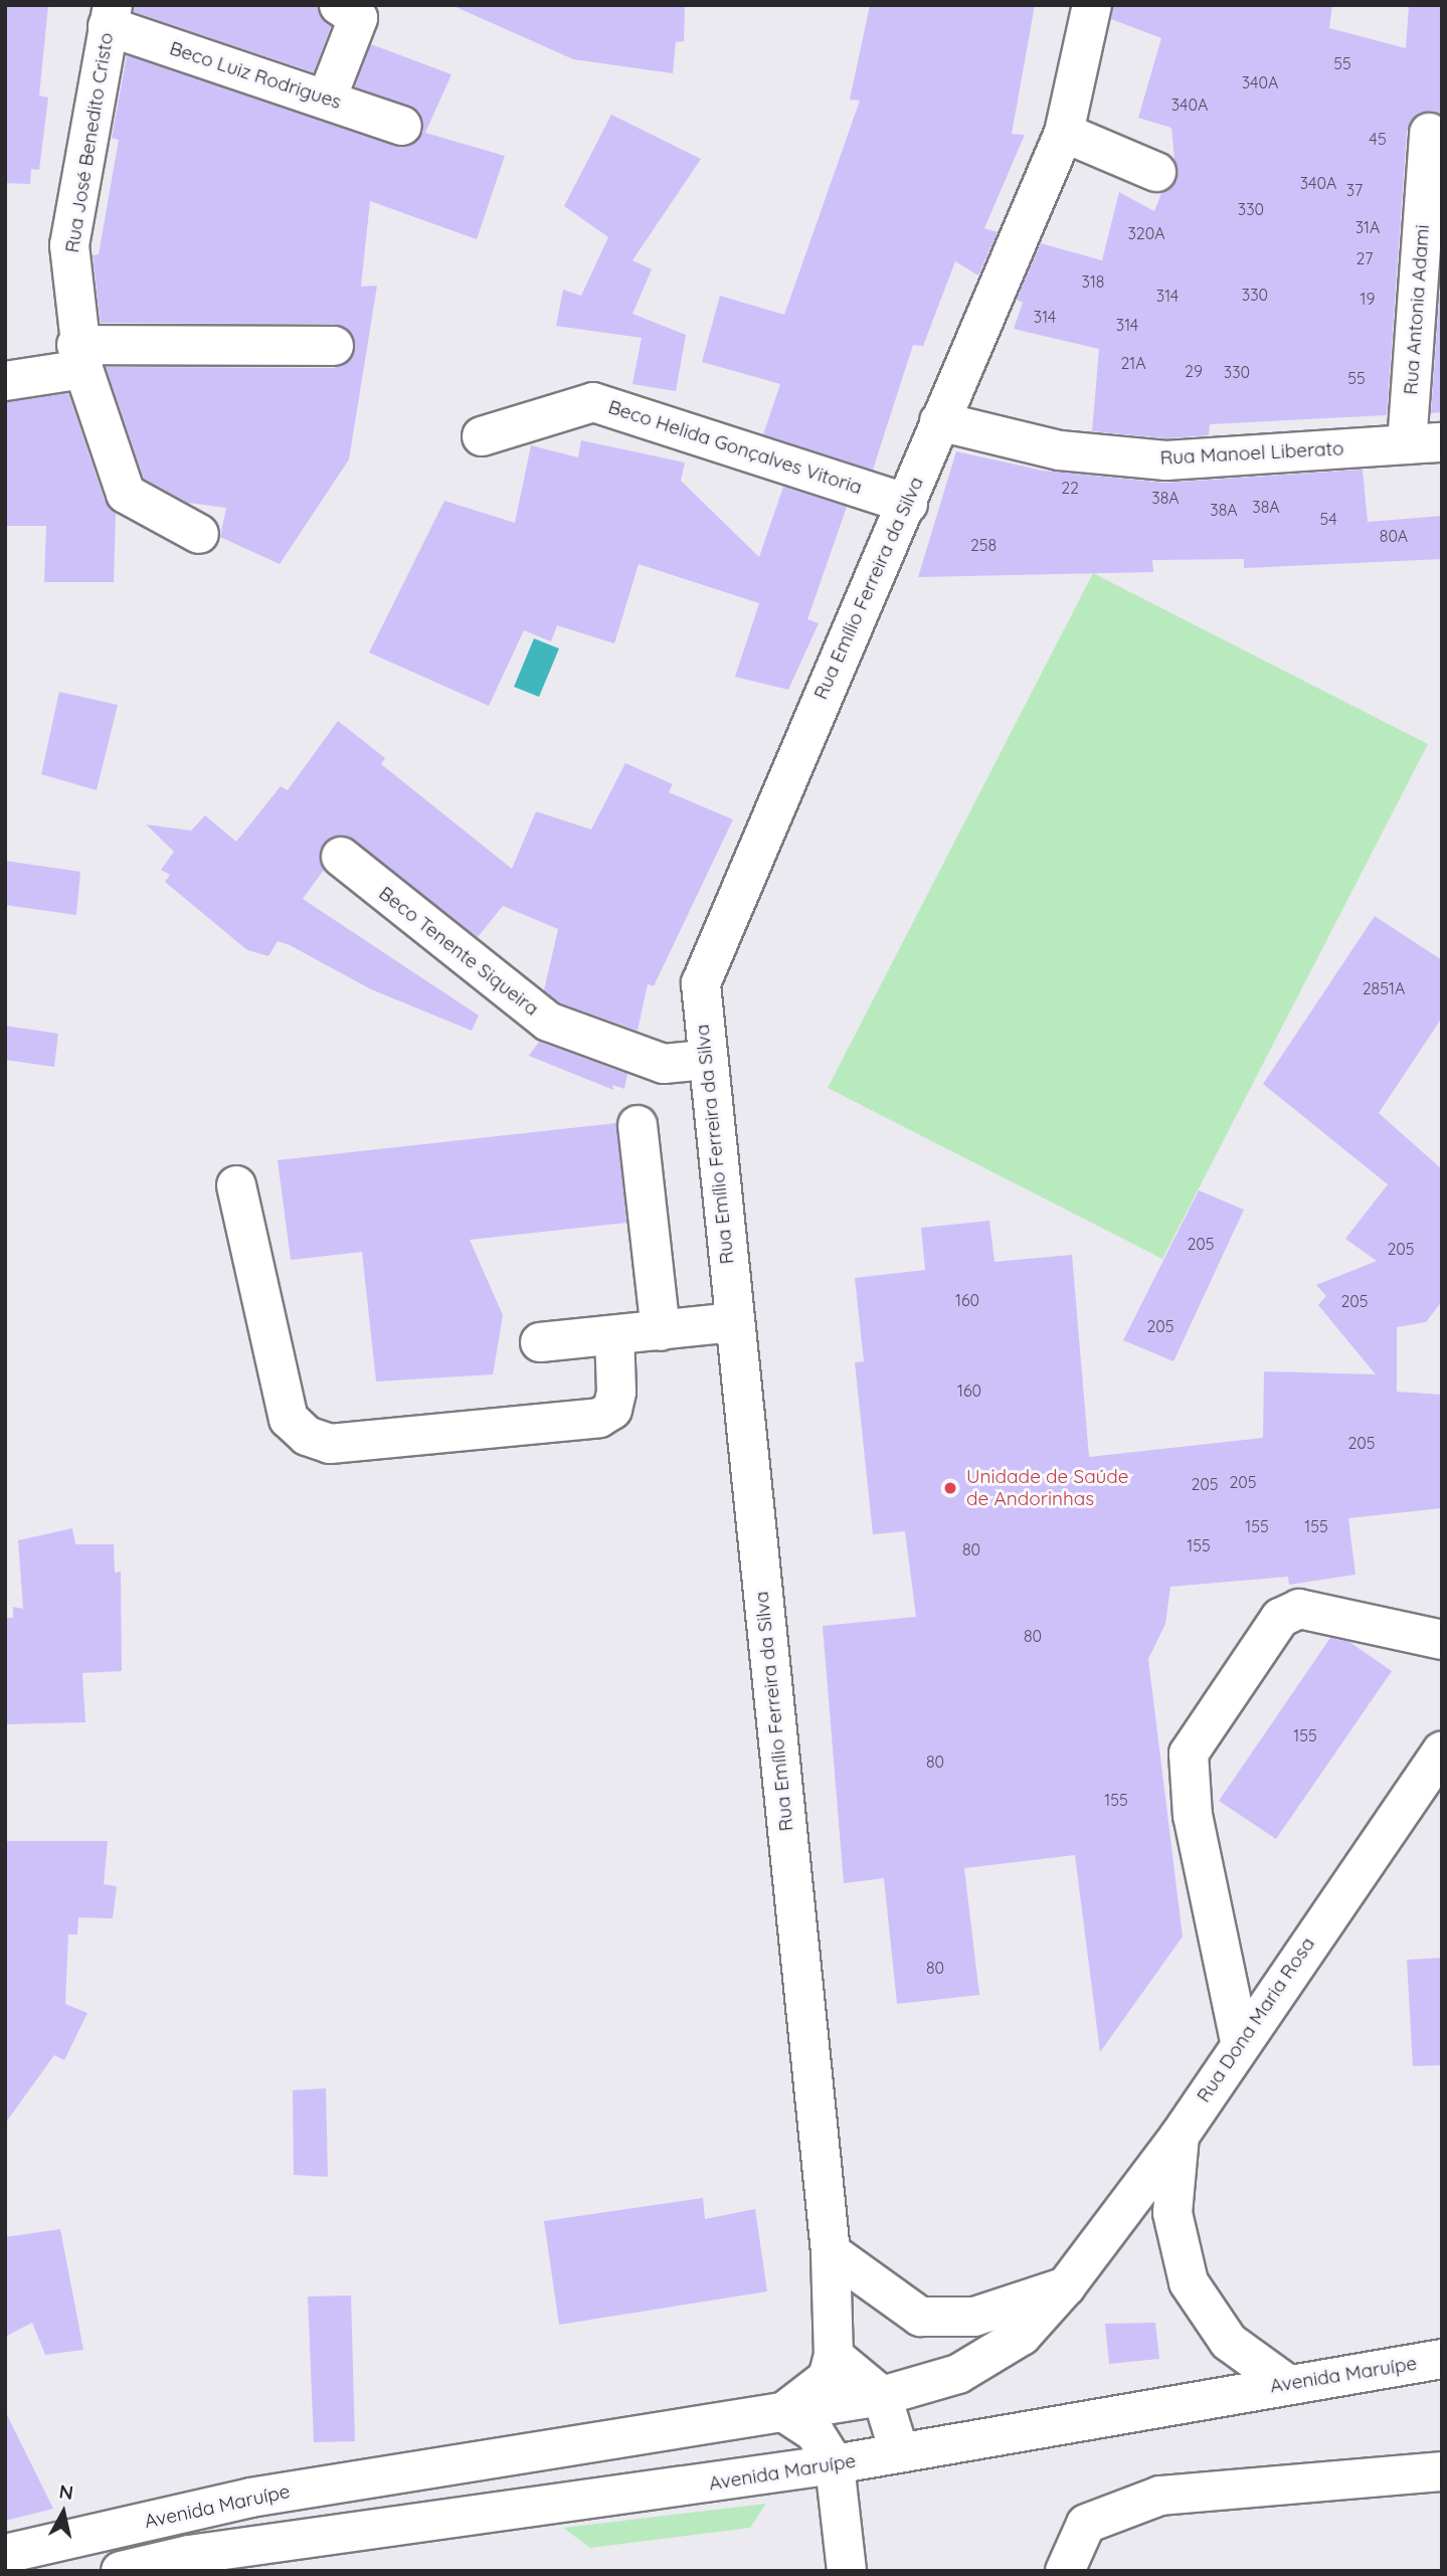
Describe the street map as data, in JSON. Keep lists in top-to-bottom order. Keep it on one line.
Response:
{"streets":{"street":["Beco Luiz Rodrigues","Rua José Benedito Cristo","Rua Antonia Adami","Beco Helida Gonçalves Vitoria","Rua Manoel Liberato","Rua Emílio Ferreira da Silva","Beco Tenente Siqueira","Rua Dona Maria Rosa","Avenida Maruípe"]},"crossings":[["Beco Luiz Rodrigues","Rua José Benedito Cristo"],["Rua Antonia Adami","Rua Manoel Liberato"],["Beco Helida Gonçalves Vitoria","Rua Emílio Ferreira da Silva"],["Rua Manoel Liberato","Rua Emílio Ferreira da Silva"],["Rua Emílio Ferreira da Silva","Beco Tenente Siqueira"],["Rua Emílio Ferreira da Silva","Avenida Maruípe"],["Rua Dona Maria Rosa","Avenida Maruípe"]],"places":["Unidade de Saúde de Andorinhas"],"house_numbers":["55","340A","340A","45","340A","37","330","31A","320A","27","318","330","314","19","314","314","21A","29","330","55","22","38A","38A","38A","54","80A","258","2851A","205","205","160","205","205","160","205","205","205","155","155","155","80","80","155","80","155","80"],"north":"top"}
